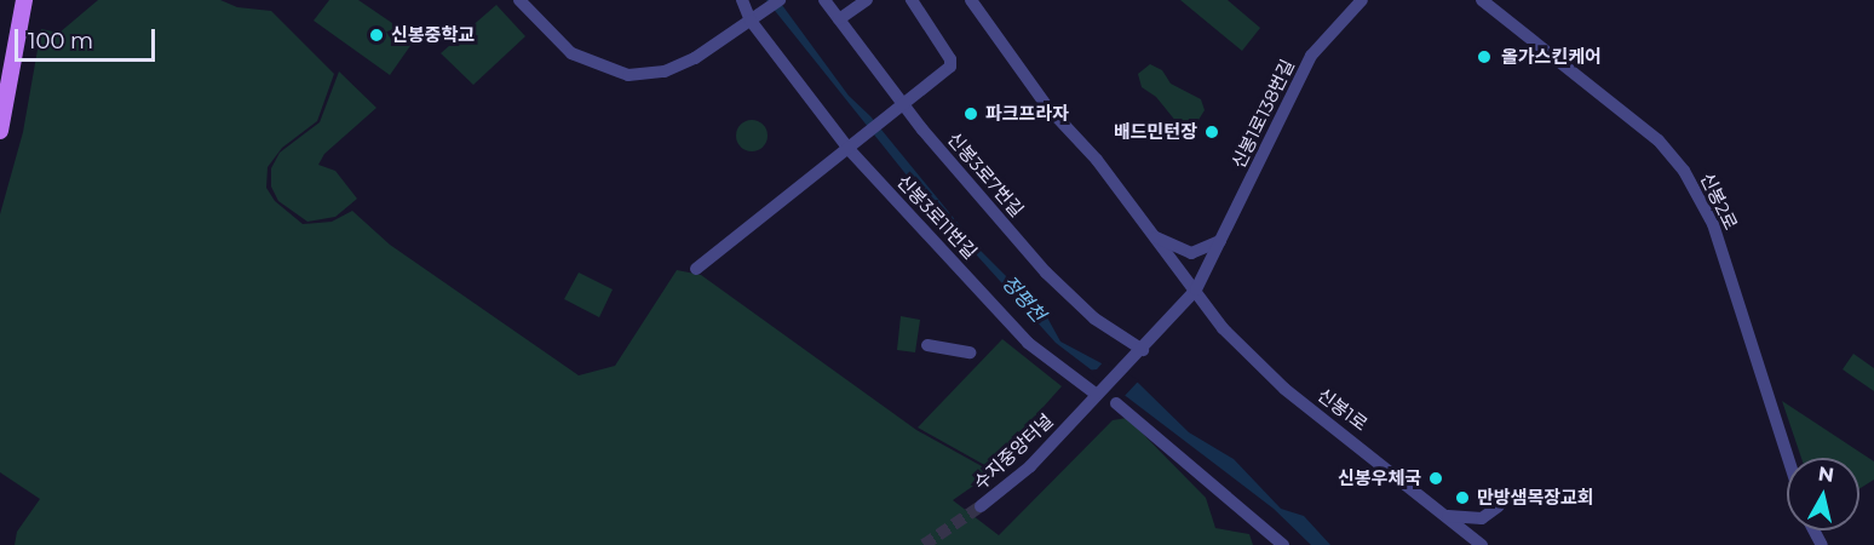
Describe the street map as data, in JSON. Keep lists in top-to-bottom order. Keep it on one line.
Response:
{"streets":{"street":["신봉1로138번길","신봉3로7번길","신봉2로","신봉3로11번길","신봉1로","수지중앙터널"]},"crossings":[["신봉1로138번길","신봉1로"],["신봉3로11번길","수지중앙터널"]],"water":["정평천"],"places":["신봉중학교","올가스킨케어","파크프라자","배드민턴장","신봉우체국","만방샘목장교회"],"scale_bar":"100 m","north":"top"}
